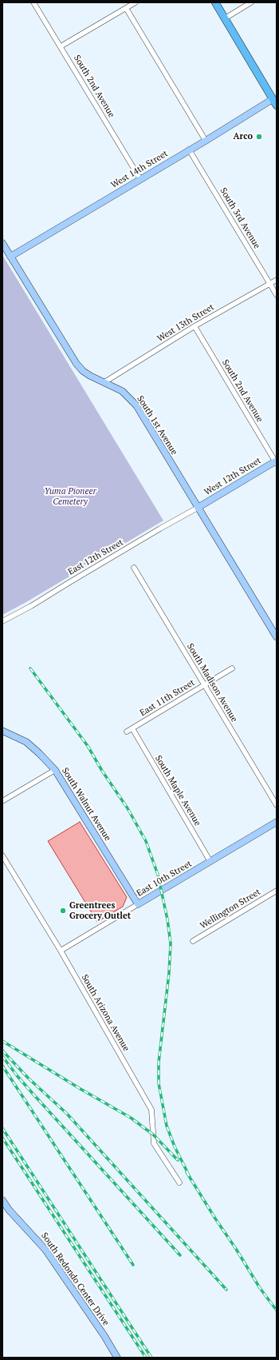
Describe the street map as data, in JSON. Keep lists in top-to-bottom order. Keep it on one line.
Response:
{"streets":{"street":["South 2nd Avenue","West 14th Street","South 3rd Avenue","West 13th Street","South 1st Avenue","West 12th Street","East 12th Street","South Madison Avenue","East 11th Street","South Maple Avenue","South Walnut Avenue","East 10th Street","Wellington Street","South Arizona Avenue","South Redondo Center Drive"]},"crossings":[["South 2nd Avenue","West 14th Street"],["South 2nd Avenue","West 13th Street"],["South 2nd Avenue","West 12th Street"],["West 14th Street","South 3rd Avenue"],["West 14th Street","South 1st Avenue"],["South 3rd Avenue","West 13th Street"],["West 13th Street","South 1st Avenue"],["South 1st Avenue","West 12th Street"],["South 1st Avenue","East 12th Street"],["West 12th Street","East 12th Street"],["South Madison Avenue","East 11th Street"],["East 11th Street","South Maple Avenue"],["South Maple Avenue","East 10th Street"],["South Walnut Avenue","East 10th Street"],["East 10th Street","South Arizona Avenue"]],"parks":["Yuma Pioneer Cemetery"],"places":["Arco","Greentrees Grocery Outlet"]}
